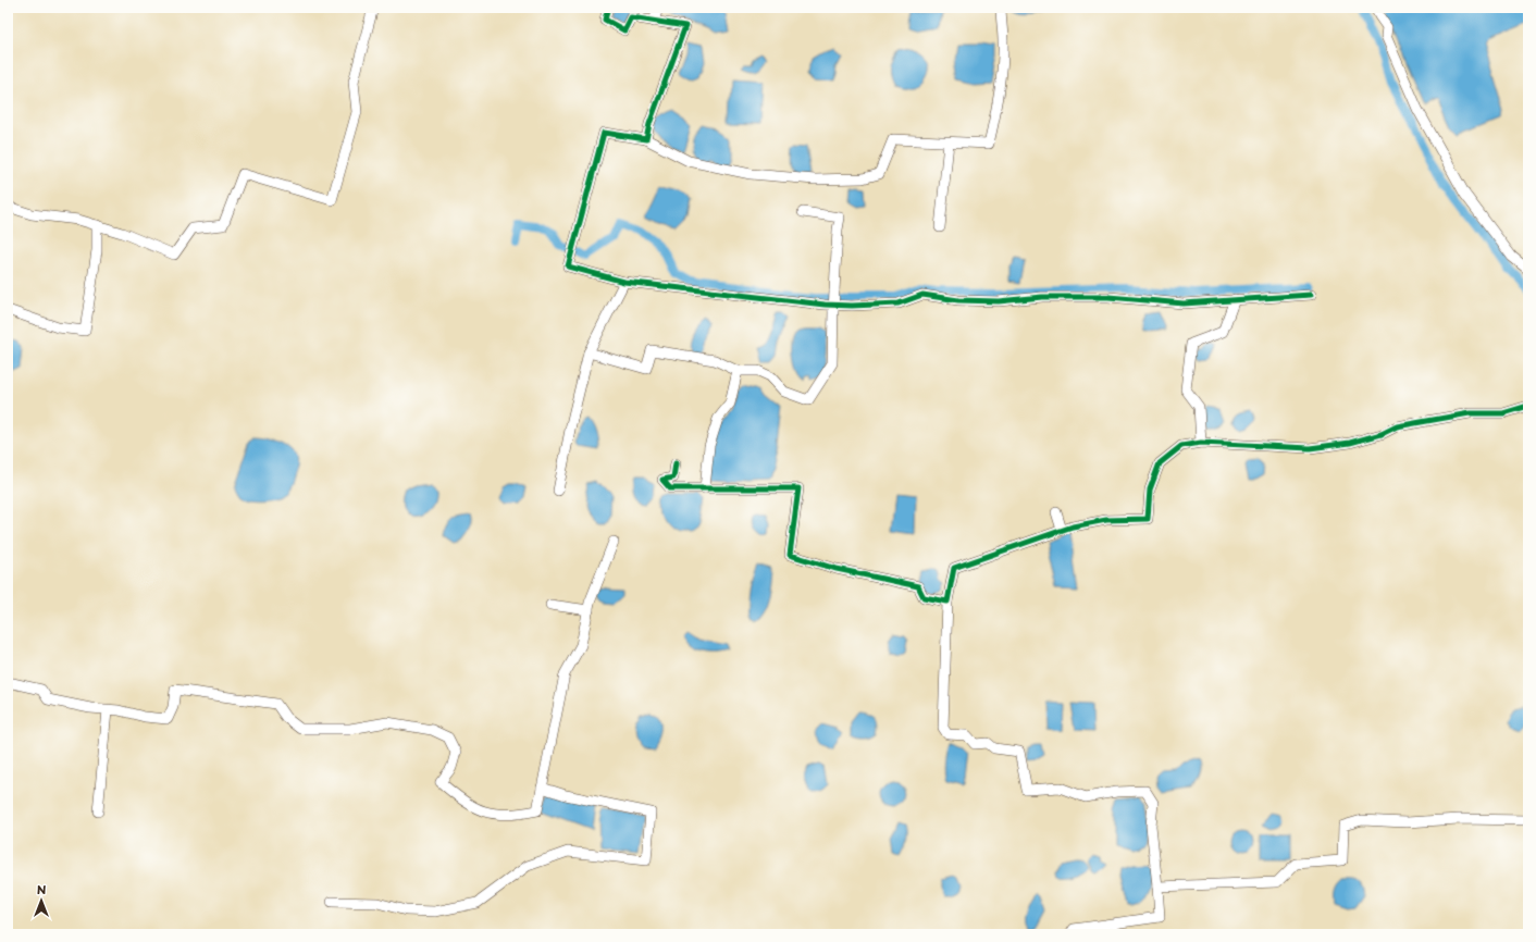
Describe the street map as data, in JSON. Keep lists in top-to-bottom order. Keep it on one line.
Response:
{"north":"top"}
